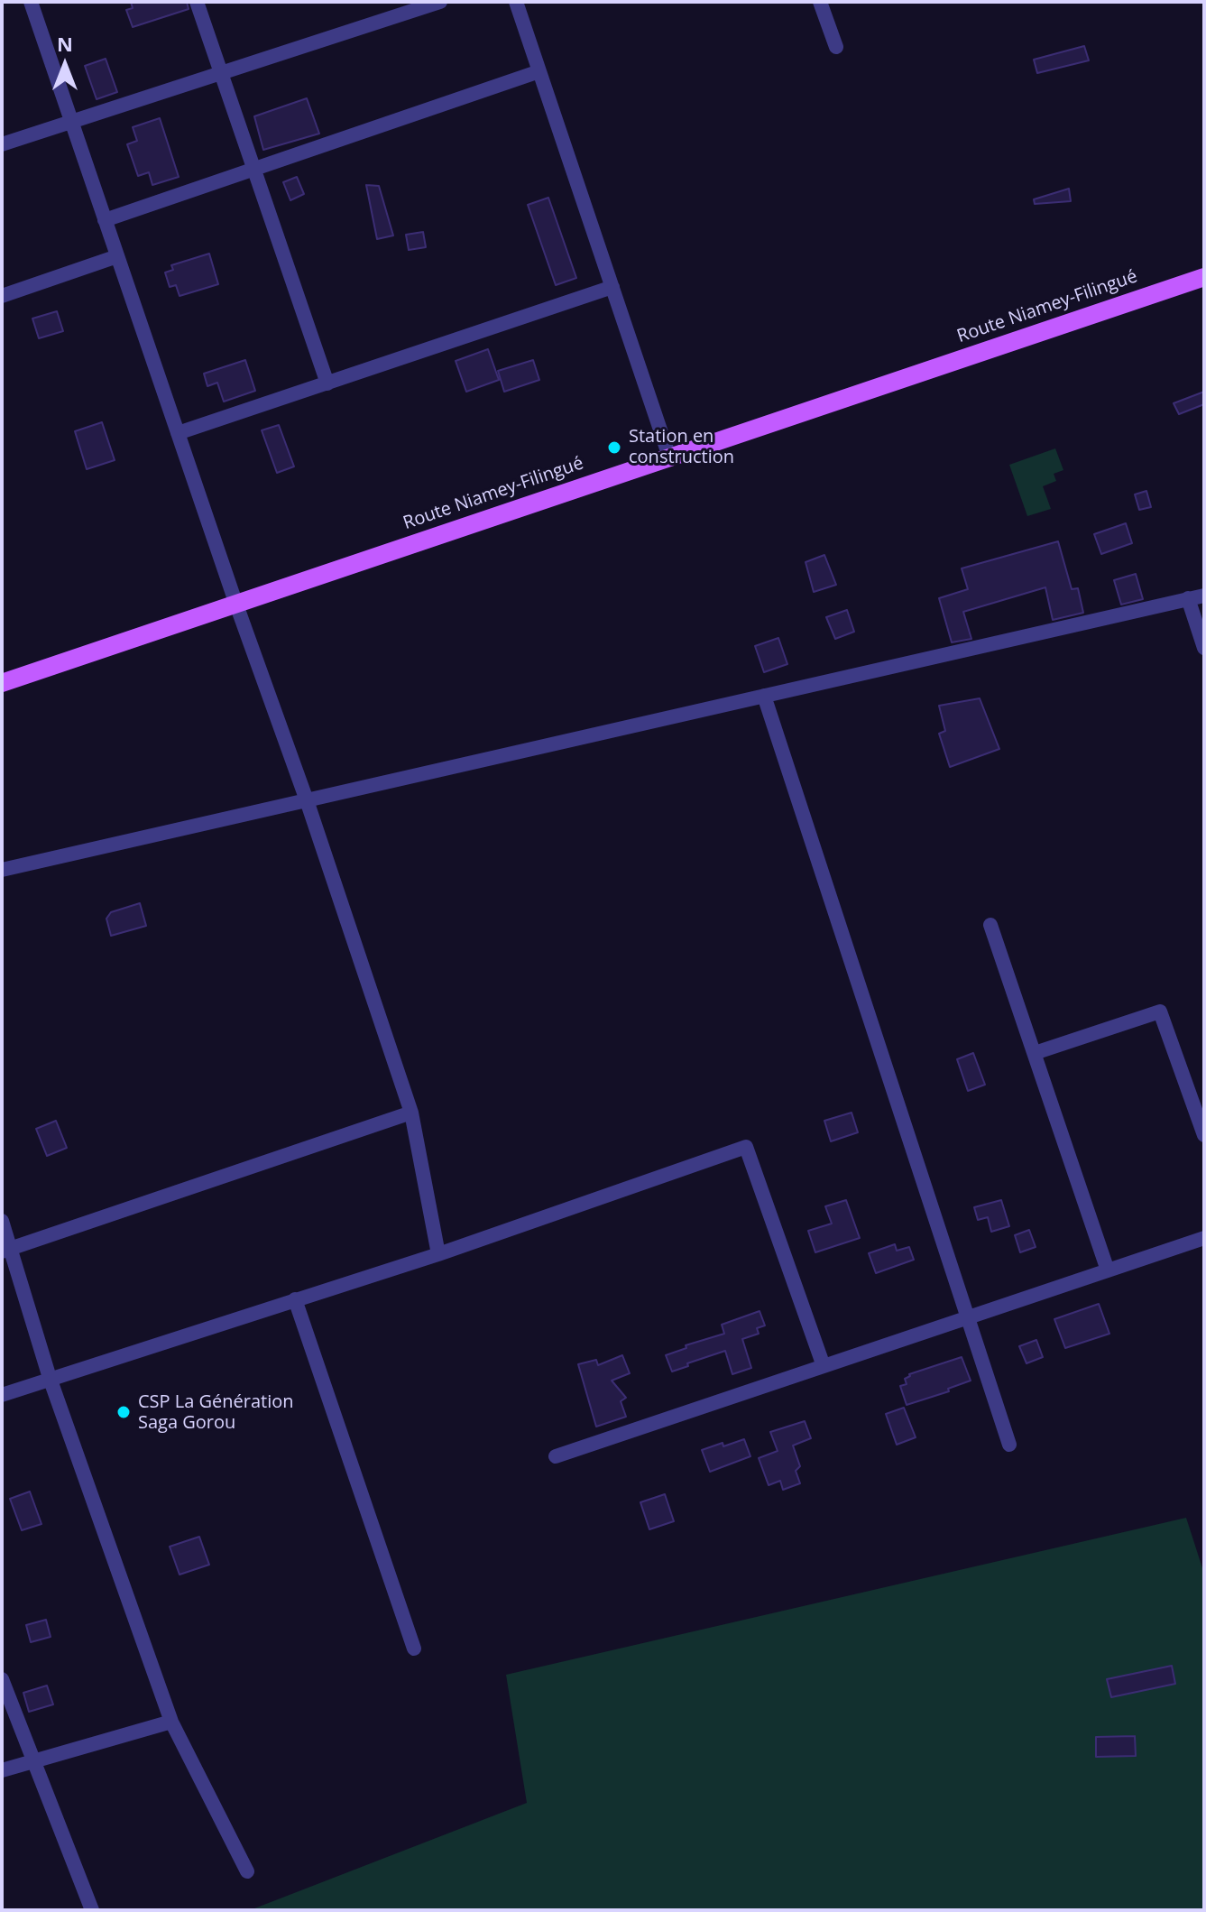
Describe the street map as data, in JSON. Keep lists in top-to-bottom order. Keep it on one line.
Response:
{"streets":{"main road":["Route Niamey-Filingué"]},"places":["Station en construction","CSP La Génération Saga Gorou"],"north":"top"}
